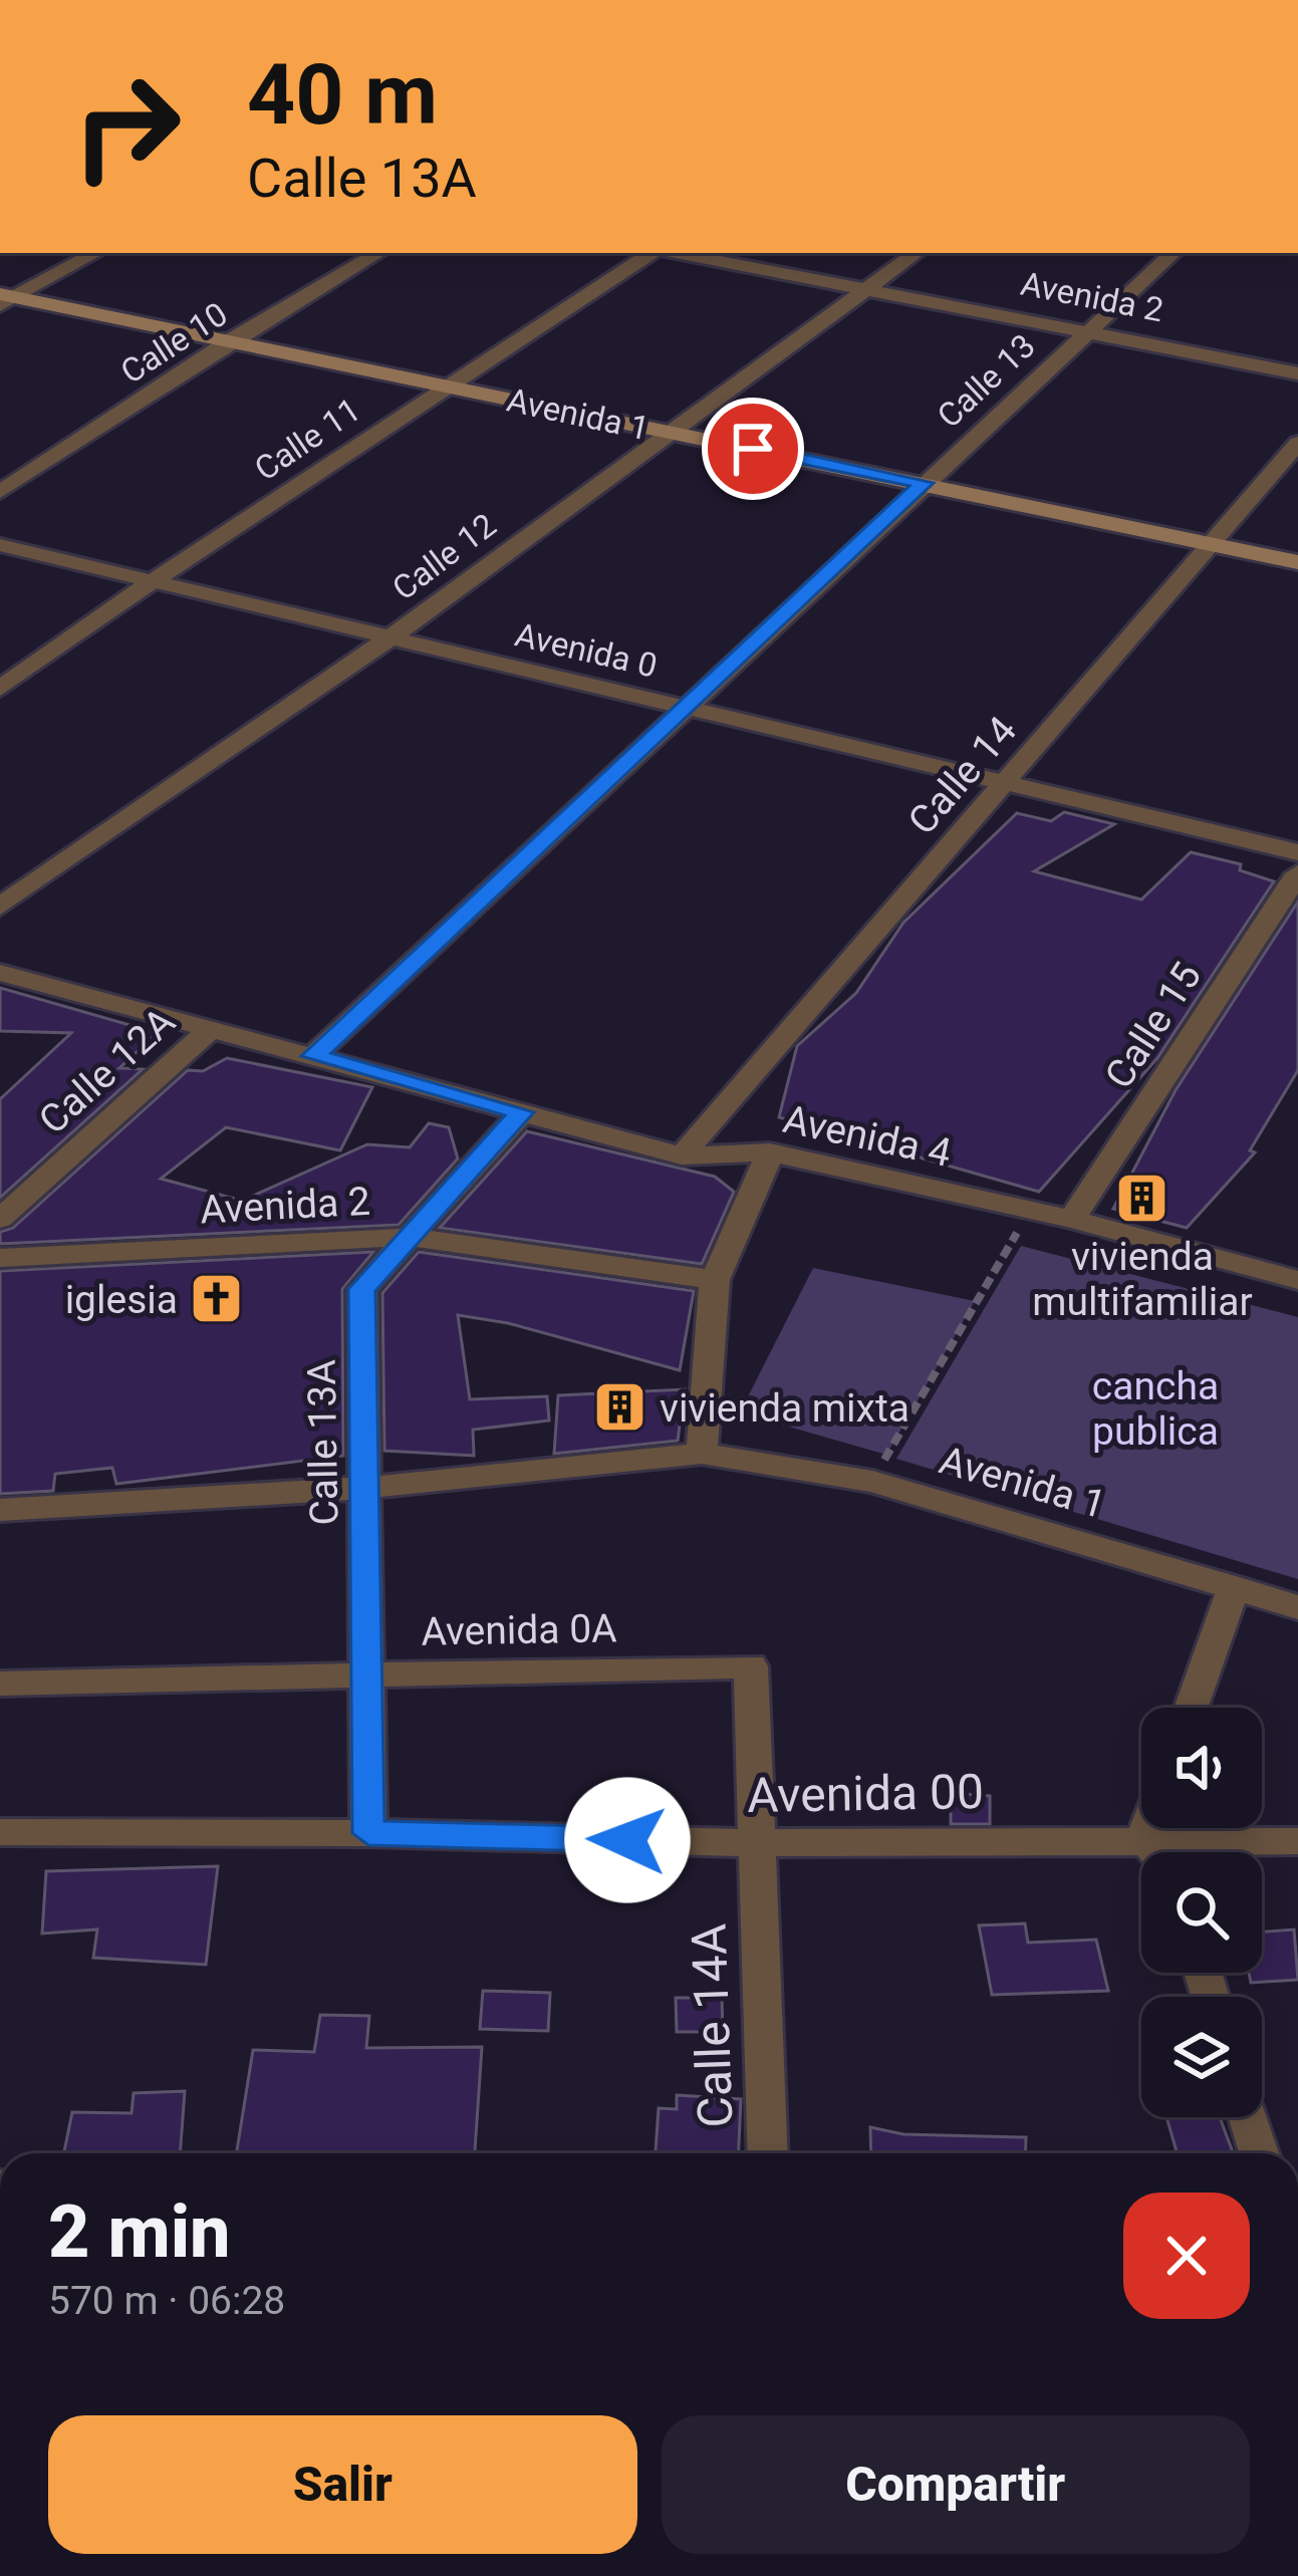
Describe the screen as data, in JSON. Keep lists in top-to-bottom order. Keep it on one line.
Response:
{"streets":{"street":["Avenida 2","Calle 10","Calle 13","Avenida 1","Calle 11","Calle 12","Avenida 0","Calle 14","Calle 15","Calle 12A","Avenida 4","Calle 13A","Avenida 0A","Avenida 00","Calle 14A"]},"crossings":[["Avenida 2","Calle 13"],["Avenida 2","Calle 12"],["Avenida 2","Calle 13A"],["Calle 10","Avenida 1"],["Calle 13","Avenida 1"],["Calle 13","Avenida 0"],["Calle 13","Avenida 4"],["Avenida 1","Calle 11"],["Avenida 1","Calle 12"],["Avenida 1","Calle 14"],["Avenida 1","Calle 13A"],["Calle 11","Avenida 0"],["Calle 12","Avenida 0"],["Avenida 0","Calle 14"],["Calle 14","Avenida 4"],["Calle 15","Avenida 4"],["Calle 12A","Avenida 4"],["Avenida 4","Calle 13A"],["Calle 13A","Avenida 0A"],["Calle 13A","Avenida 00"],["Avenida 0A","Calle 14A"],["Avenida 00","Calle 14A"]],"parks":["cancha publica"],"places":{"building":["vivienda multifamiliar","vivienda mixta"],"church":["iglesia"]},"page":{"turn":["40 m","Calle 13A"],"heading":["2 min","570 m · 06:28"],"buttons":["Salir","Compartir"]}}
